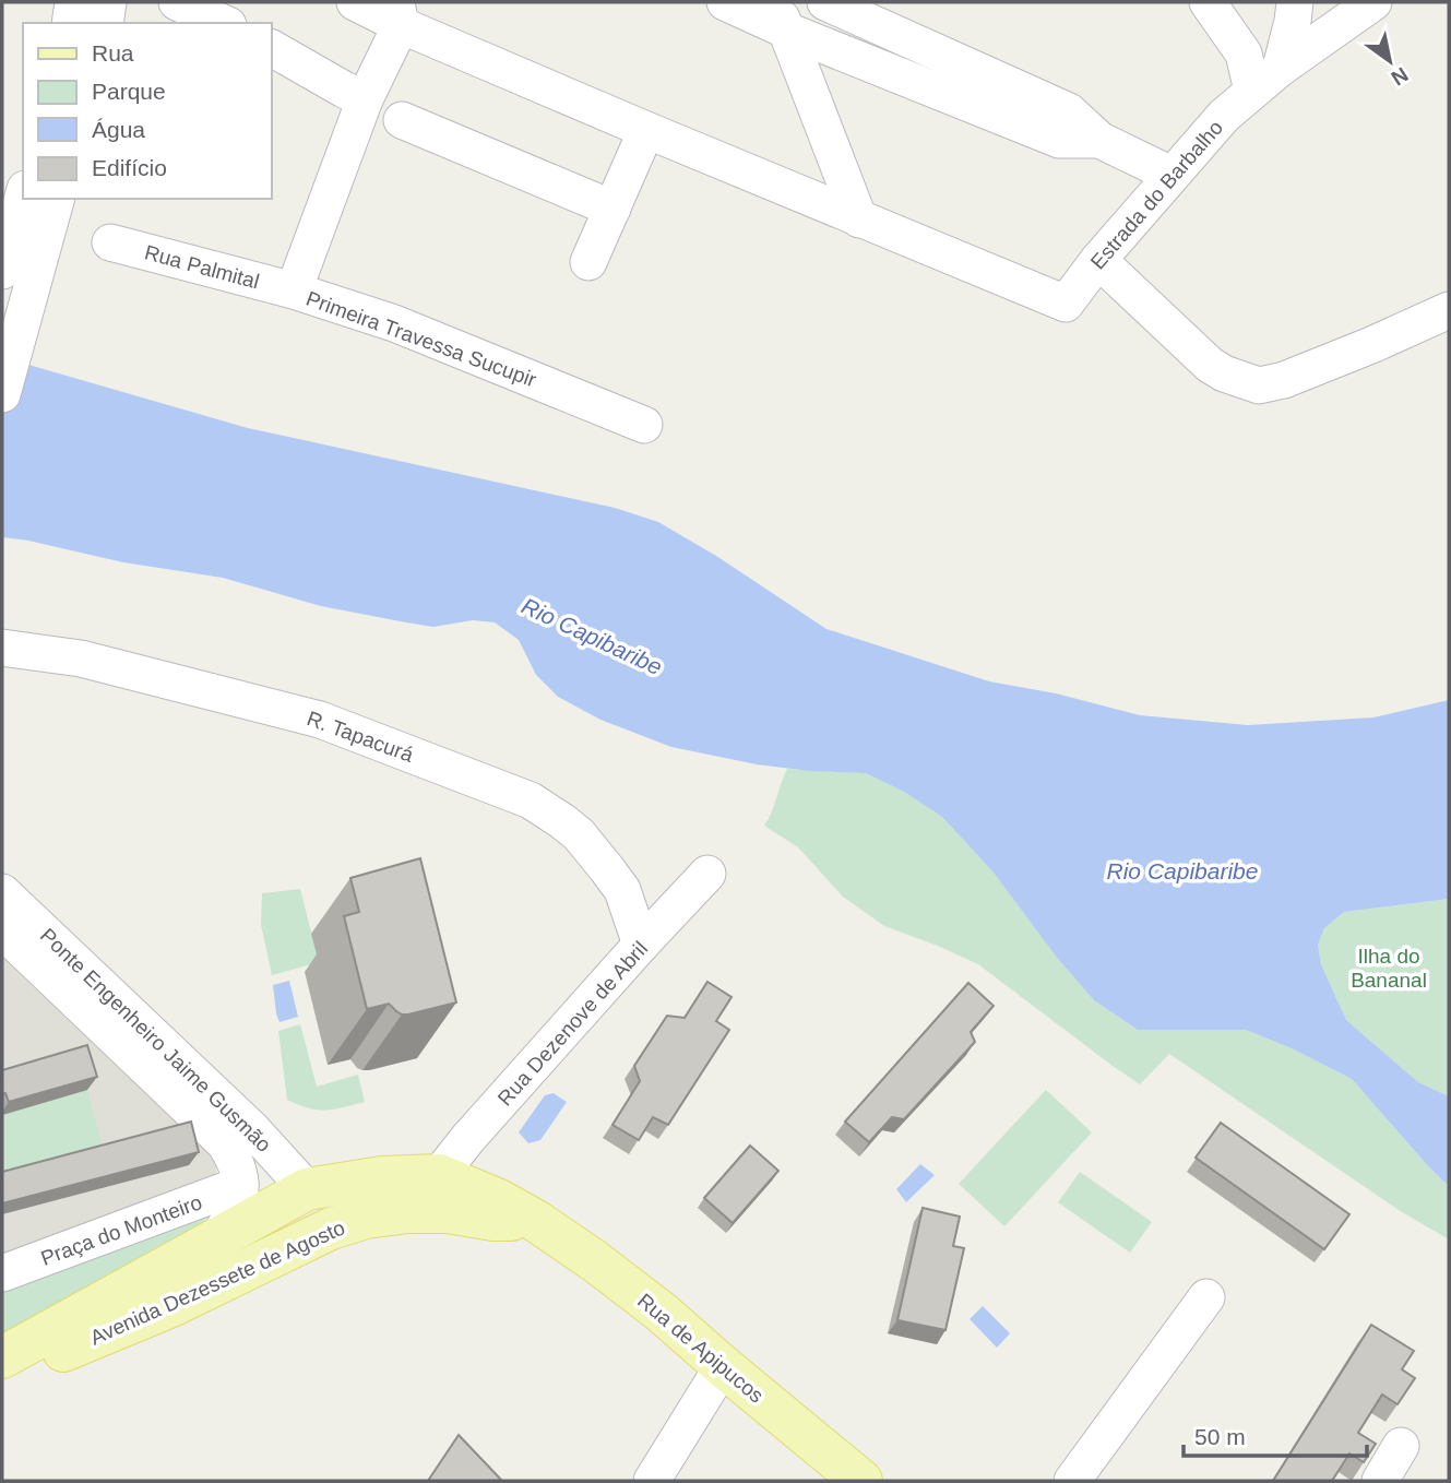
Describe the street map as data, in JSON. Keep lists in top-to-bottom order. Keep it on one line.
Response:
{"streets":{"main road":["Avenida Dezessete de Agosto","Rua de Apipucos"],"street":["Estrada do Barbalho","Rua Palmital","Primeira Travessa Sucupir","R. Tapacurá","Rua Dezenove de Abril","Ponte Engenheiro Jaime Gusmão","Praça do Monteiro"]},"crossings":[["Rua Palmital","Primeira Travessa Sucupir"],["R. Tapacurá","Rua Dezenove de Abril"],["Rua Dezenove de Abril","Avenida Dezessete de Agosto"],["Ponte Engenheiro Jaime Gusmão","Praça do Monteiro"],["Ponte Engenheiro Jaime Gusmão","Avenida Dezessete de Agosto"],["Avenida Dezessete de Agosto","Rua de Apipucos"]],"water":["Rio Capibaribe"],"parks":["Ilha do Bananal"],"legend":["Rua","Parque","Água","Edifício"],"scale_bar":"50 m","north":"bottom right"}
